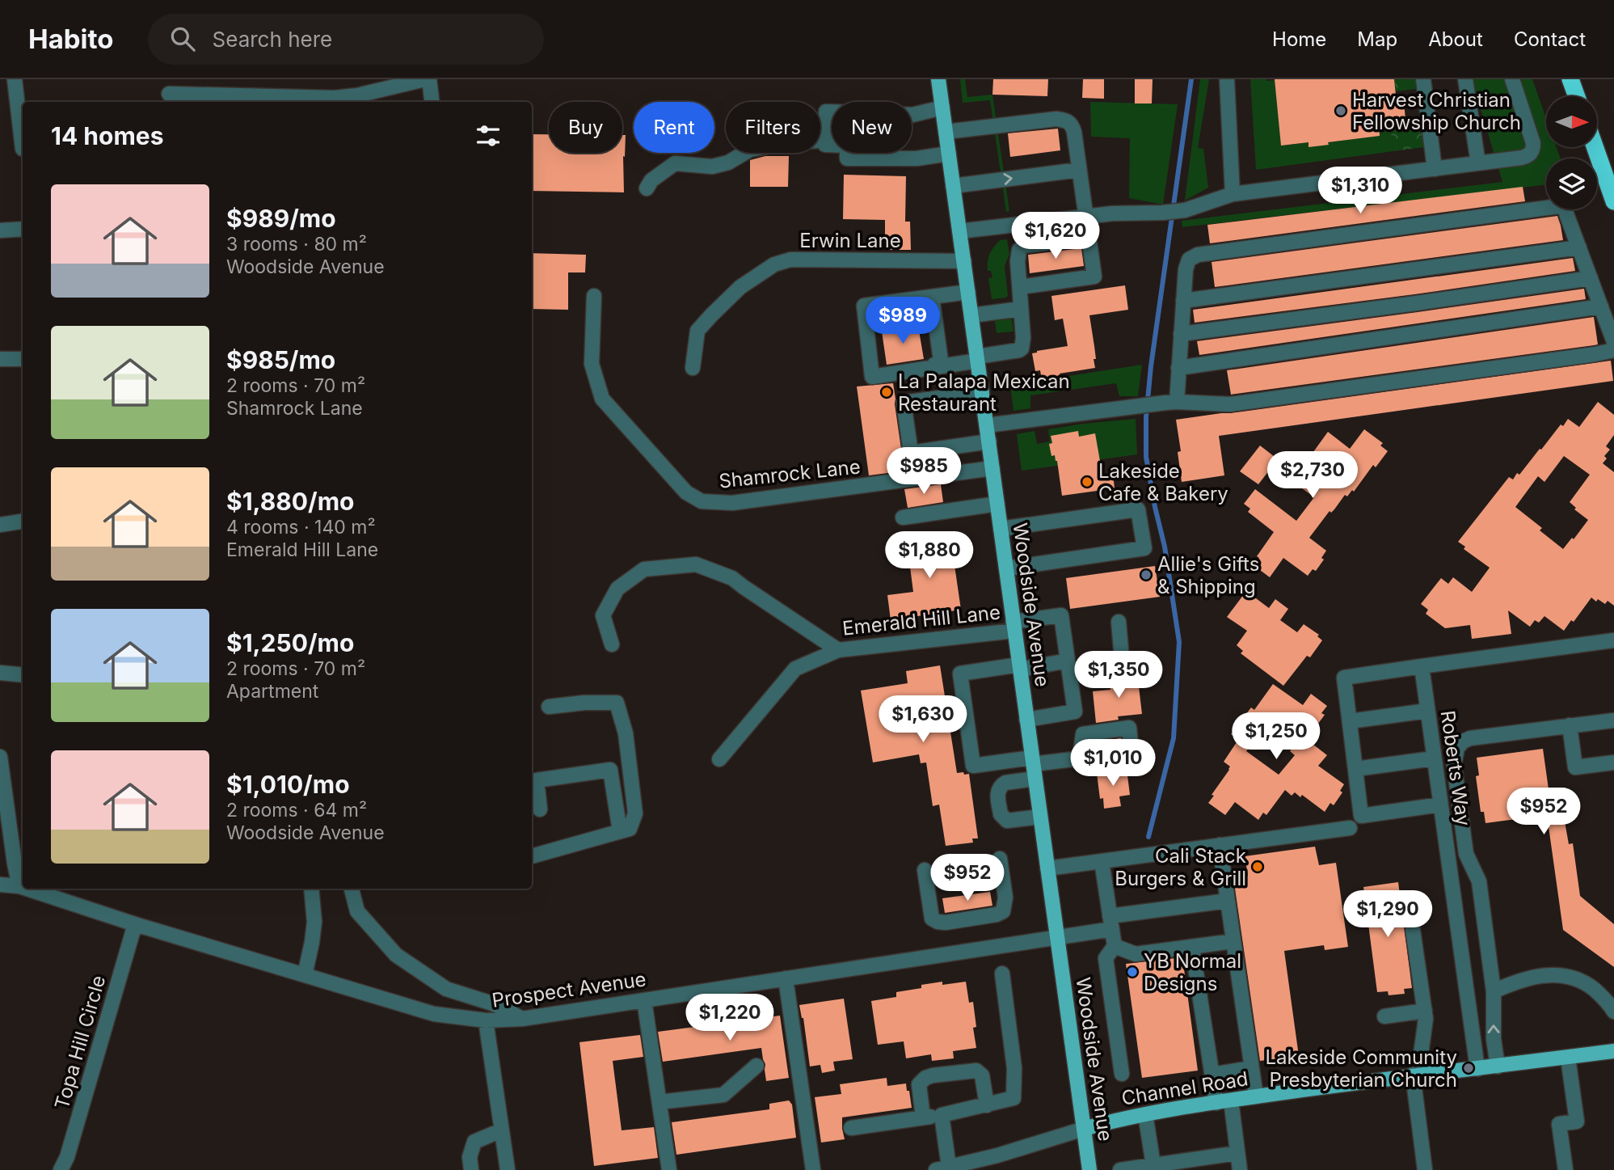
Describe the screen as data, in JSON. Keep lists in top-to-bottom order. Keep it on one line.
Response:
{"streets":{"main road":["Woodside Avenue","Channel Road"],"street":["Erwin Lane","Shamrock Lane","Emerald Hill Lane","Roberts Way","Prospect Avenue","Topa Hill Circle"]},"crossings":[["Erwin Lane","Woodside Avenue"],["Shamrock Lane","Woodside Avenue"],["Woodside Avenue","Emerald Hill Lane"],["Woodside Avenue","Prospect Avenue"],["Woodside Avenue","Channel Road"],["Roberts Way","Channel Road"],["Prospect Avenue","Topa Hill Circle"]],"places":["Harvest Christian Fellowship Church","La Palapa Mexican Restaurant","Lakeside Cafe & Bakery","Allie's Gifts & Shipping","Cali Stack Burgers & Grill","YB Normal Designs","Lakeside Community Presbyterian Church"],"north":"right","page":{"header":"Habito","search":"Search here","nav":["Home","Map","About","Contact"],"chip":["Buy","Rent","Filters","New"],"heading":"14 homes","price":["$1,310","$1,620","$989","$985","$2,730","$1,880","$1,350","$1,630","$1,250","$1,010","$952","$952","$1,290","$1,220"],"list":[{"name":"$989/mo","note":"3 rooms · 80 m² · Woodside Avenue"},{"name":"$985/mo","note":"2 rooms · 70 m² · Shamrock Lane"},{"name":"$1,880/mo","note":"4 rooms · 140 m² · Emerald Hill Lane"},{"name":"$1,250/mo","note":"2 rooms · 70 m² · Apartment"},{"name":"$1,010/mo","note":"2 rooms · 64 m² · Woodside Avenue"}]}}
